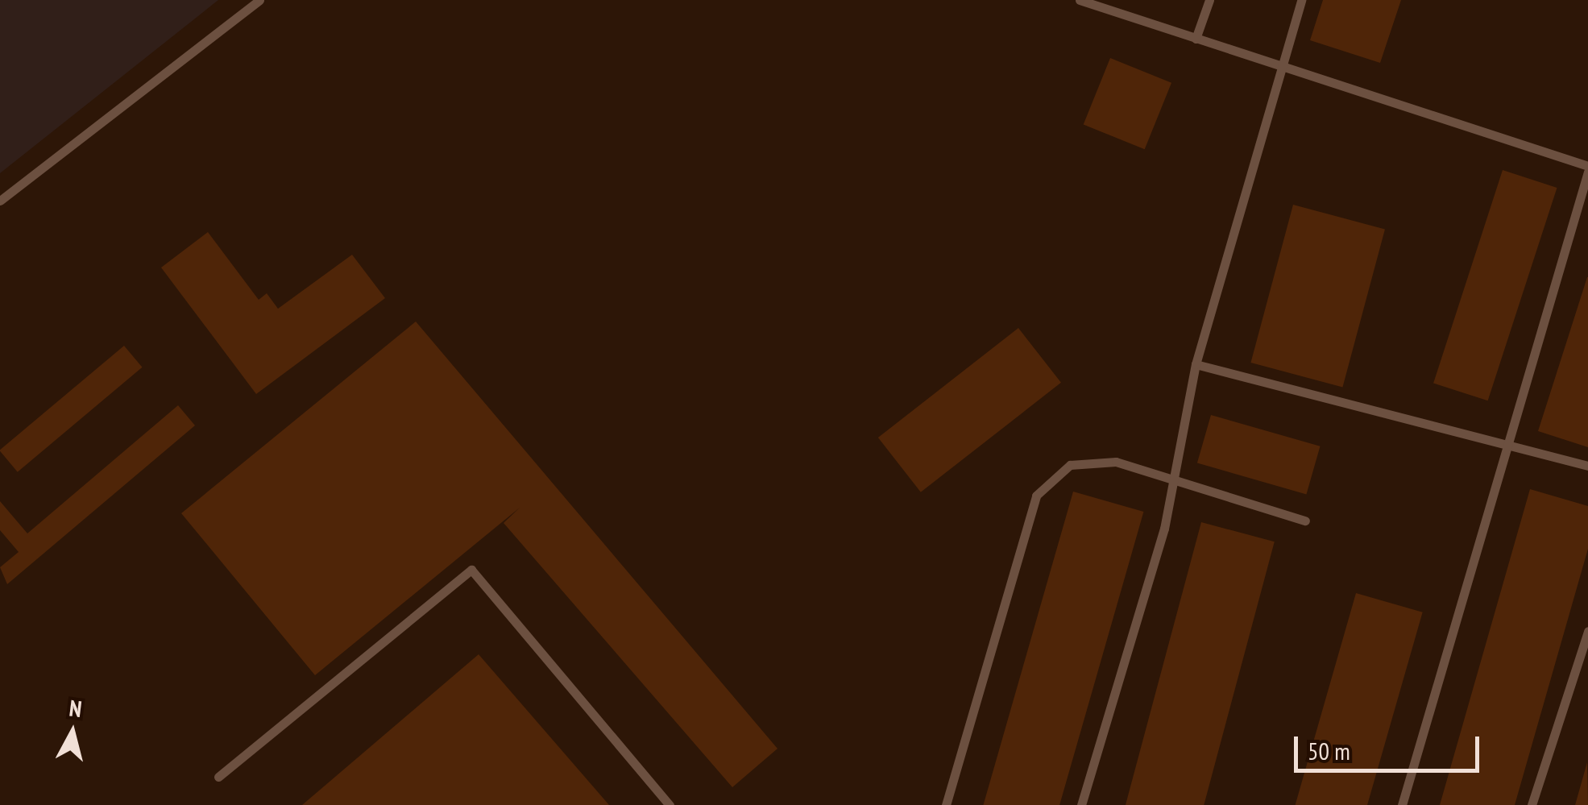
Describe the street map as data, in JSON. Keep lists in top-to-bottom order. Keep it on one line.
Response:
{"scale_bar":"50 m","north":"top"}
